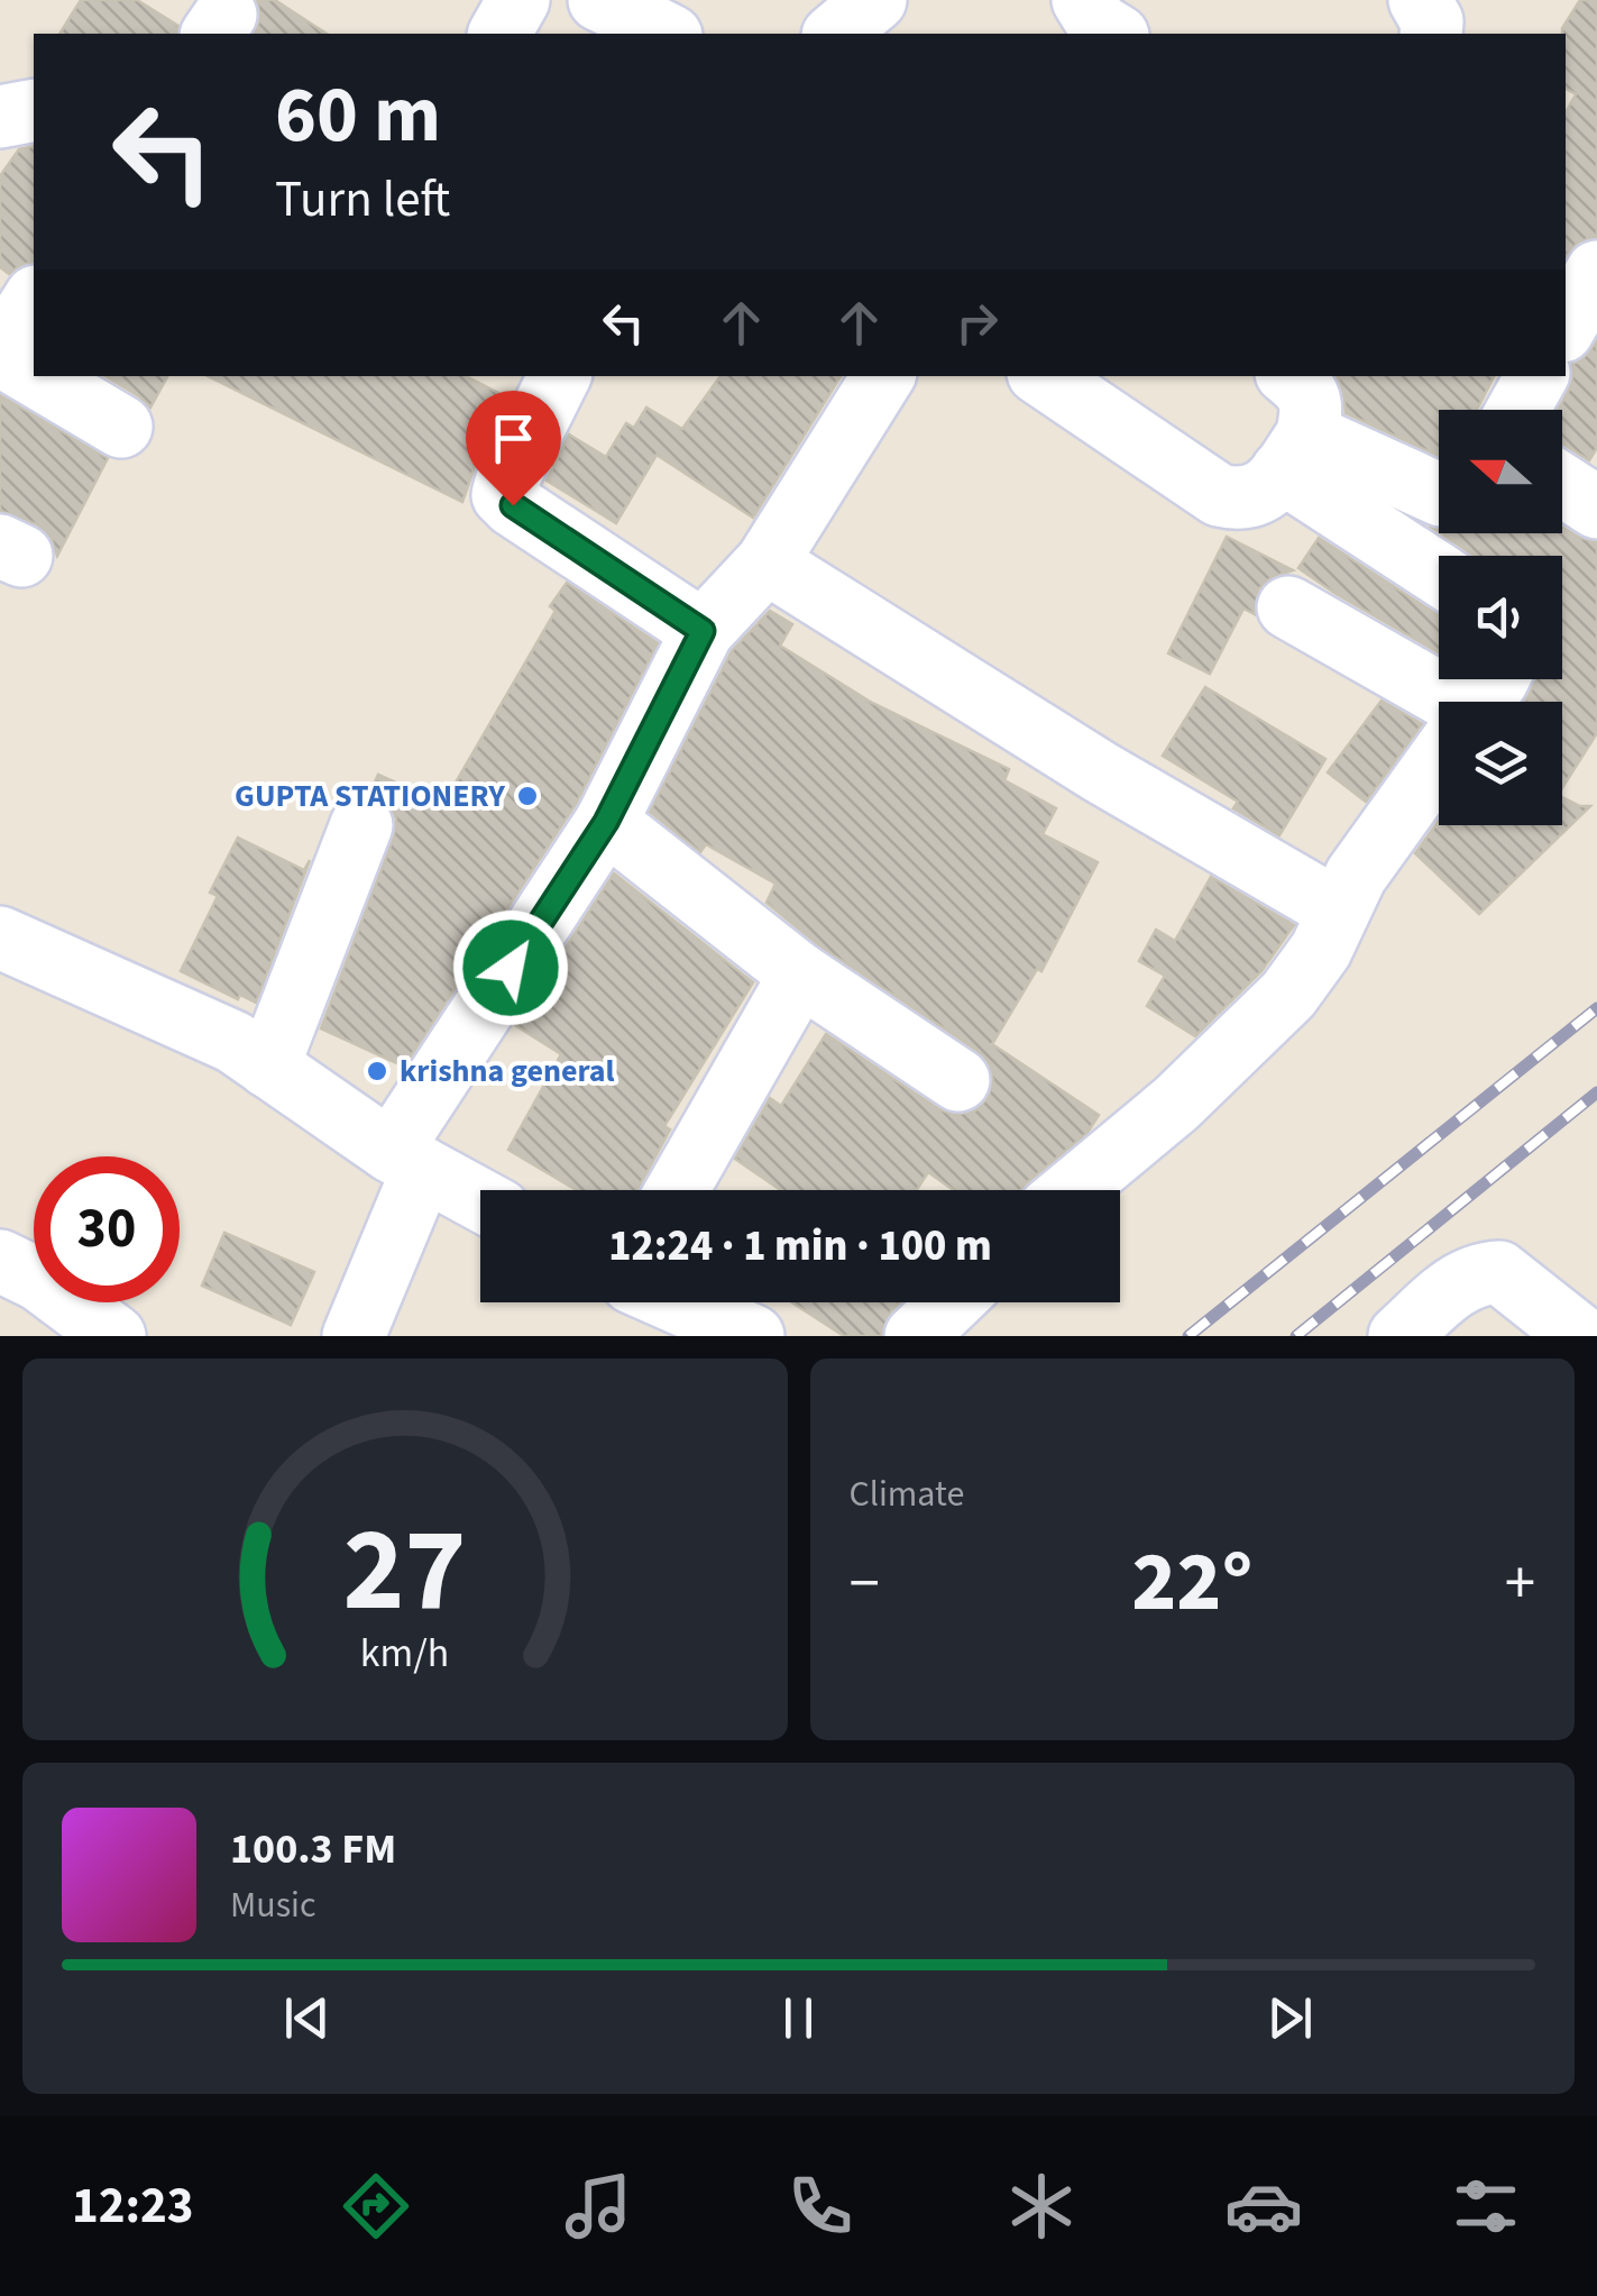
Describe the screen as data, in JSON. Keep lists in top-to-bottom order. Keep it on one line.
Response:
{"places":["GUPTA STATIONERY","krishna general"],"north":"left","page":{"turn":["60 m","Turn left"],"limit":"30","trip":"12:24 · 1 min · 100 m","tile":"Climate","heat":["−","22°","+"],"song":["100.3 FM","Music"],"tabs":"12:23","gauge":["27","km/h"]}}
